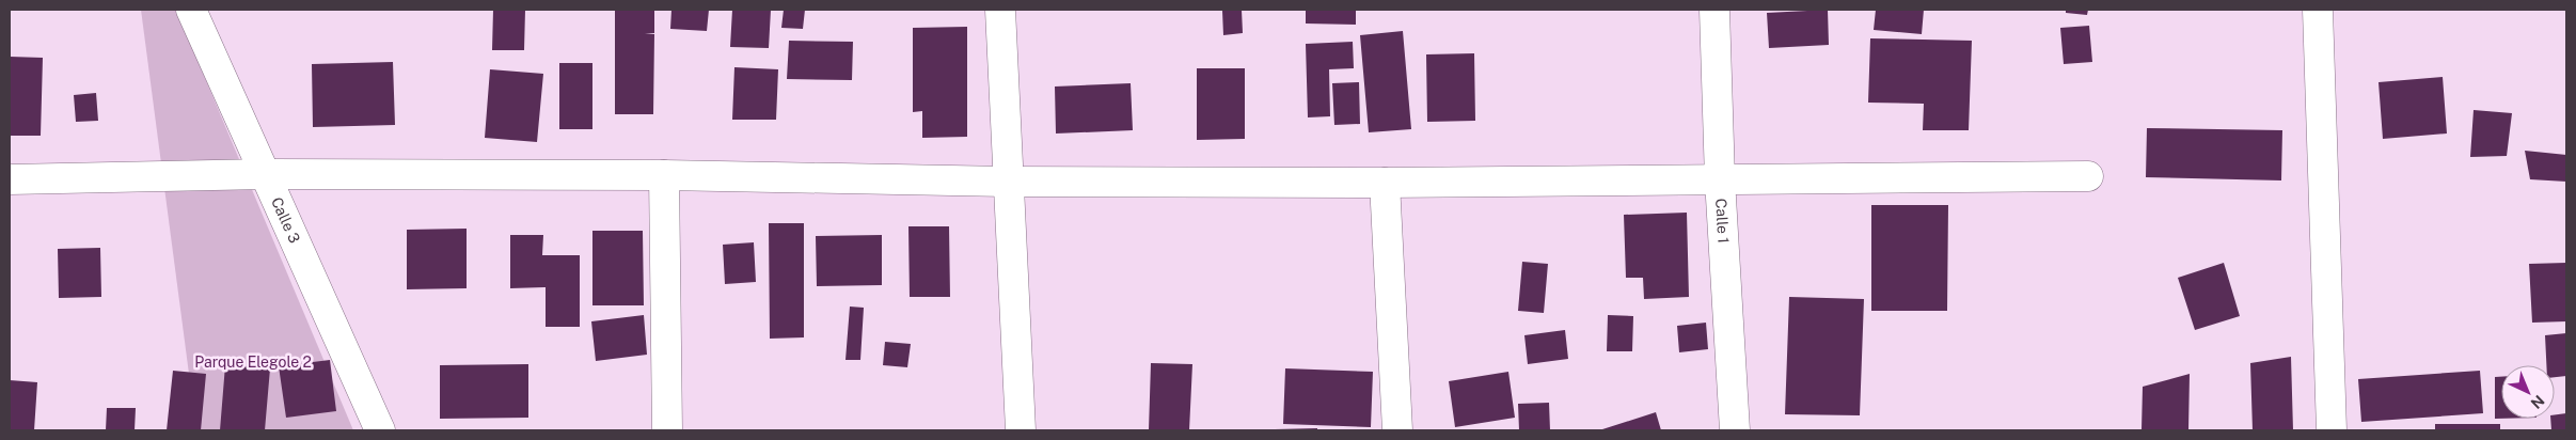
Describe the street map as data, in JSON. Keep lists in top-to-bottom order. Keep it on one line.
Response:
{"streets":{"street":["Calle 3","Calle 1"]},"parks":["Parque Elegole 2"],"north":"bottom right"}
